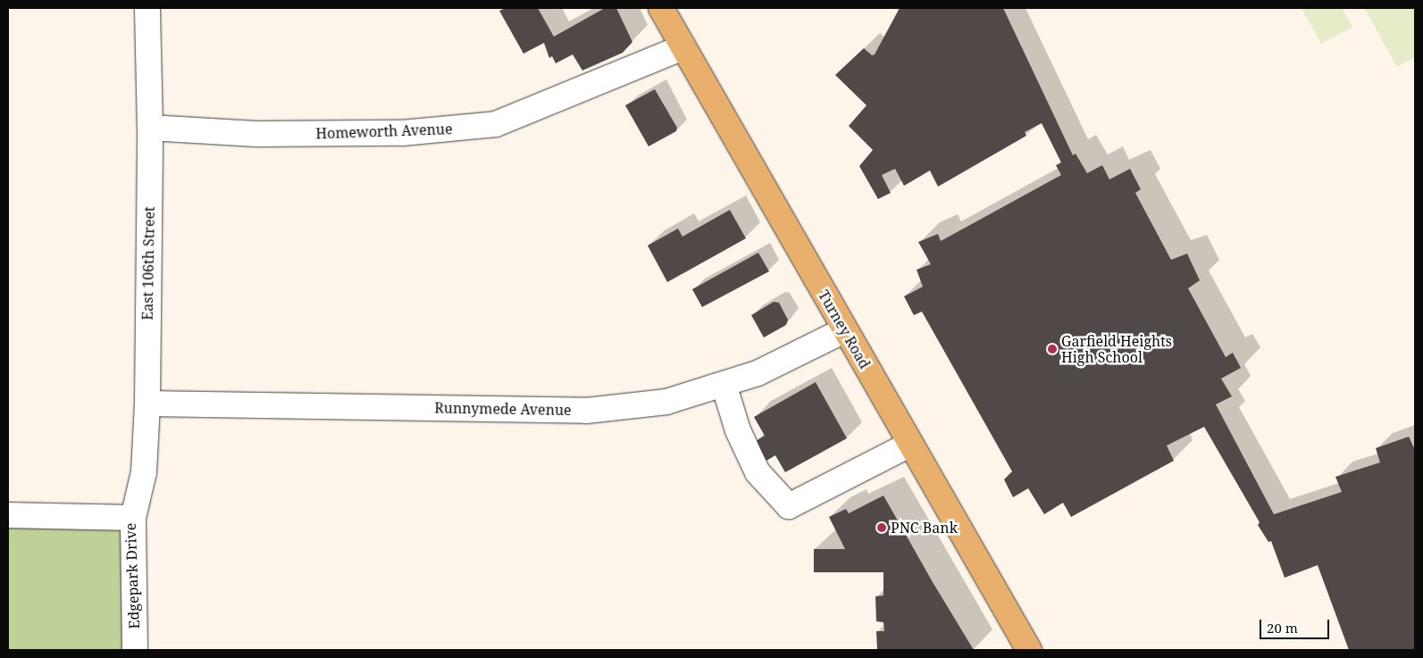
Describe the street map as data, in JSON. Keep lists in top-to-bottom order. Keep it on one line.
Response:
{"streets":{"main road":["Turney Road"],"street":["Homeworth Avenue","East 106th Street","Runnymede Avenue","Edgepark Drive"]},"crossings":[["Homeworth Avenue","East 106th Street"],["Homeworth Avenue","Turney Road"],["East 106th Street","Runnymede Avenue"],["East 106th Street","Edgepark Drive"],["Turney Road","Runnymede Avenue"]],"places":["Garfield Heights High School","PNC Bank"],"scale_bar":"20 m"}
